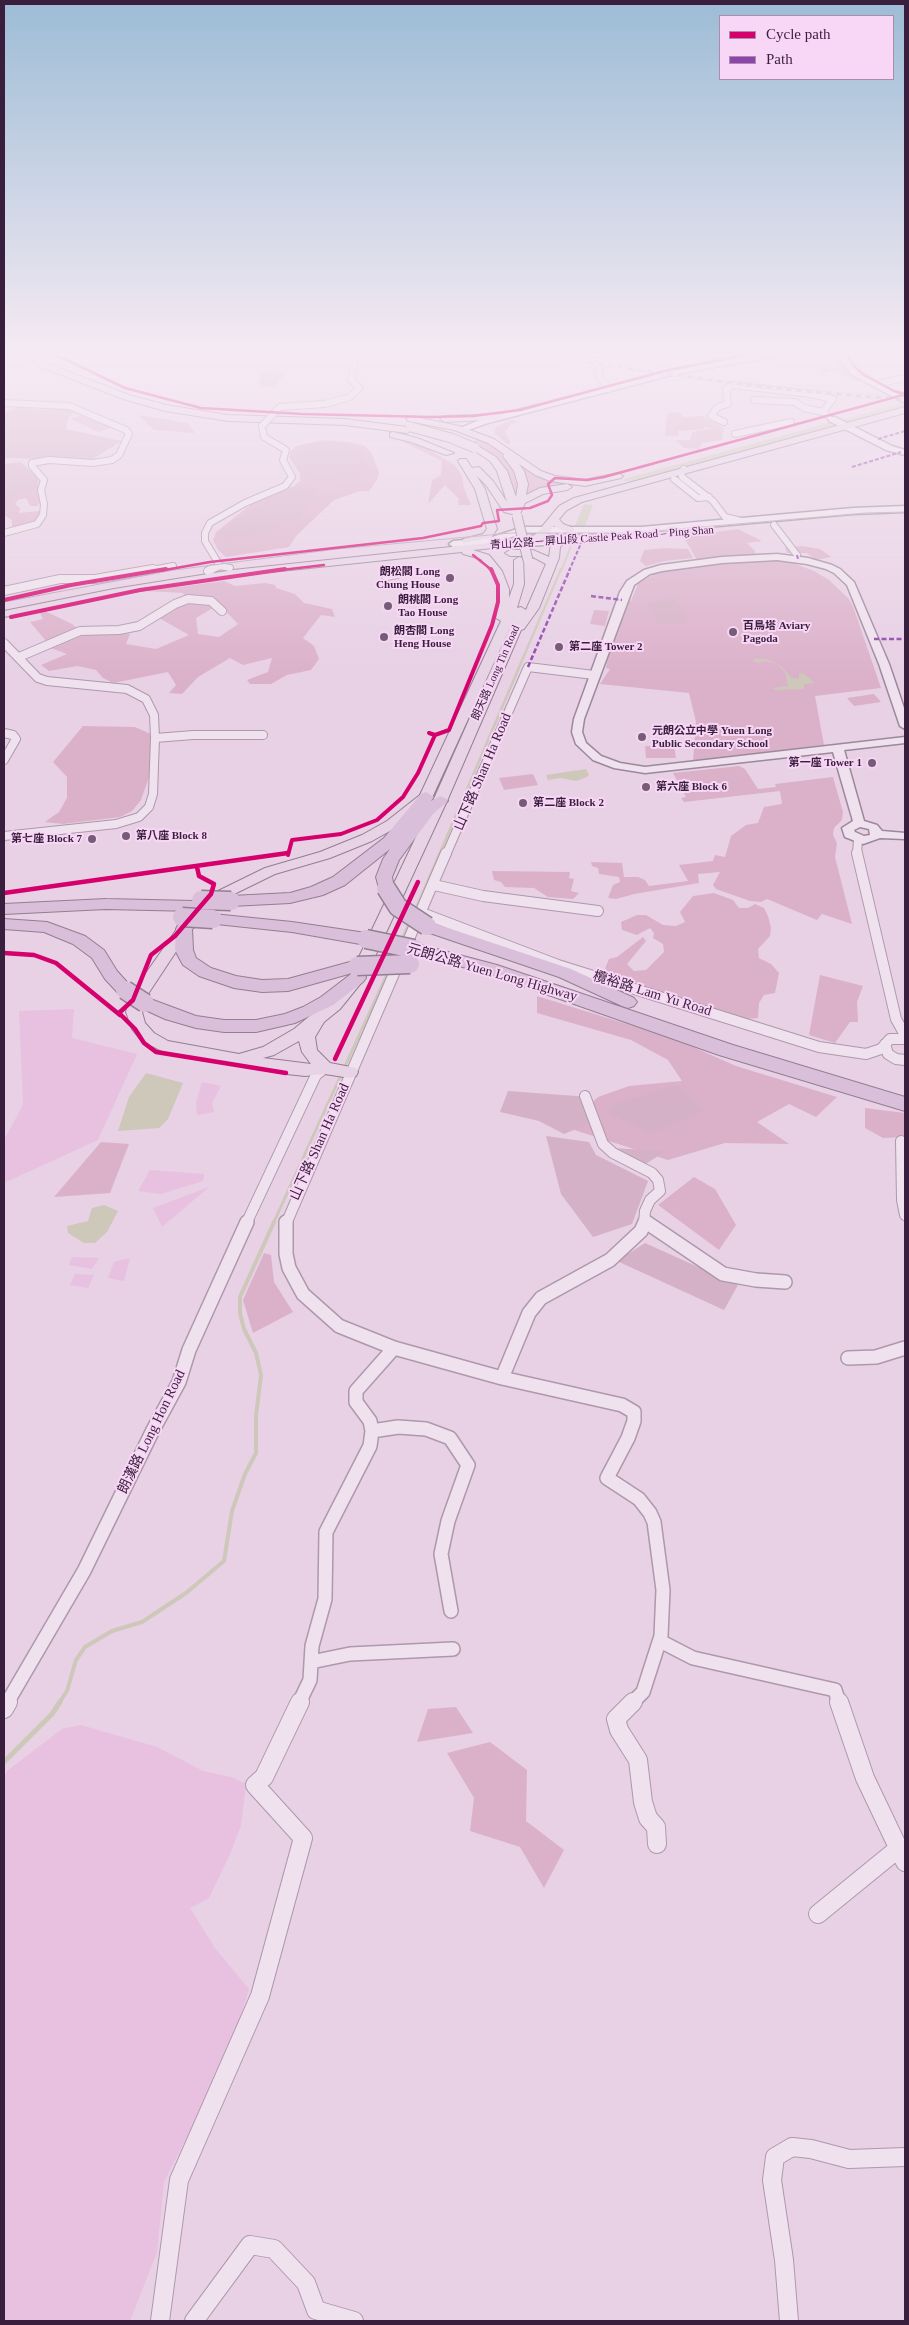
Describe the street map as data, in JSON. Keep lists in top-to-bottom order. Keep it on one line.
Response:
{"streets":{"highway":["元朗公路 Yuen Long Highway"],"main road":["青山公路－屏山段 Castle Peak Road – Ping Shan","朗天路 Long Tin Road"],"street":["山下路 Shan Ha Road","欖裕路 Lam Yu Road","朗漢路 Long Hon Road"]},"crossings":[["山下路 Shan Ha Road","元朗公路 Yuen Long Highway"],["山下路 Shan Ha Road","欖裕路 Lam Yu Road"],["山下路 Shan Ha Road","朗漢路 Long Hon Road"],["元朗公路 Yuen Long Highway","欖裕路 Lam Yu Road"]],"places":["朗松閣 Long Chung House","朗桃閣 Long Tao House","百鳥塔 Aviary Pagoda","朗杏閣 Long Heng House","第二座 Tower 2","元朗公立中學 Yuen Long Public Secondary School","第一座 Tower 1","第六座 Block 6","第二座 Block 2","第八座 Block 8","第七座 Block 7"],"legend":["Cycle path","Path"]}
